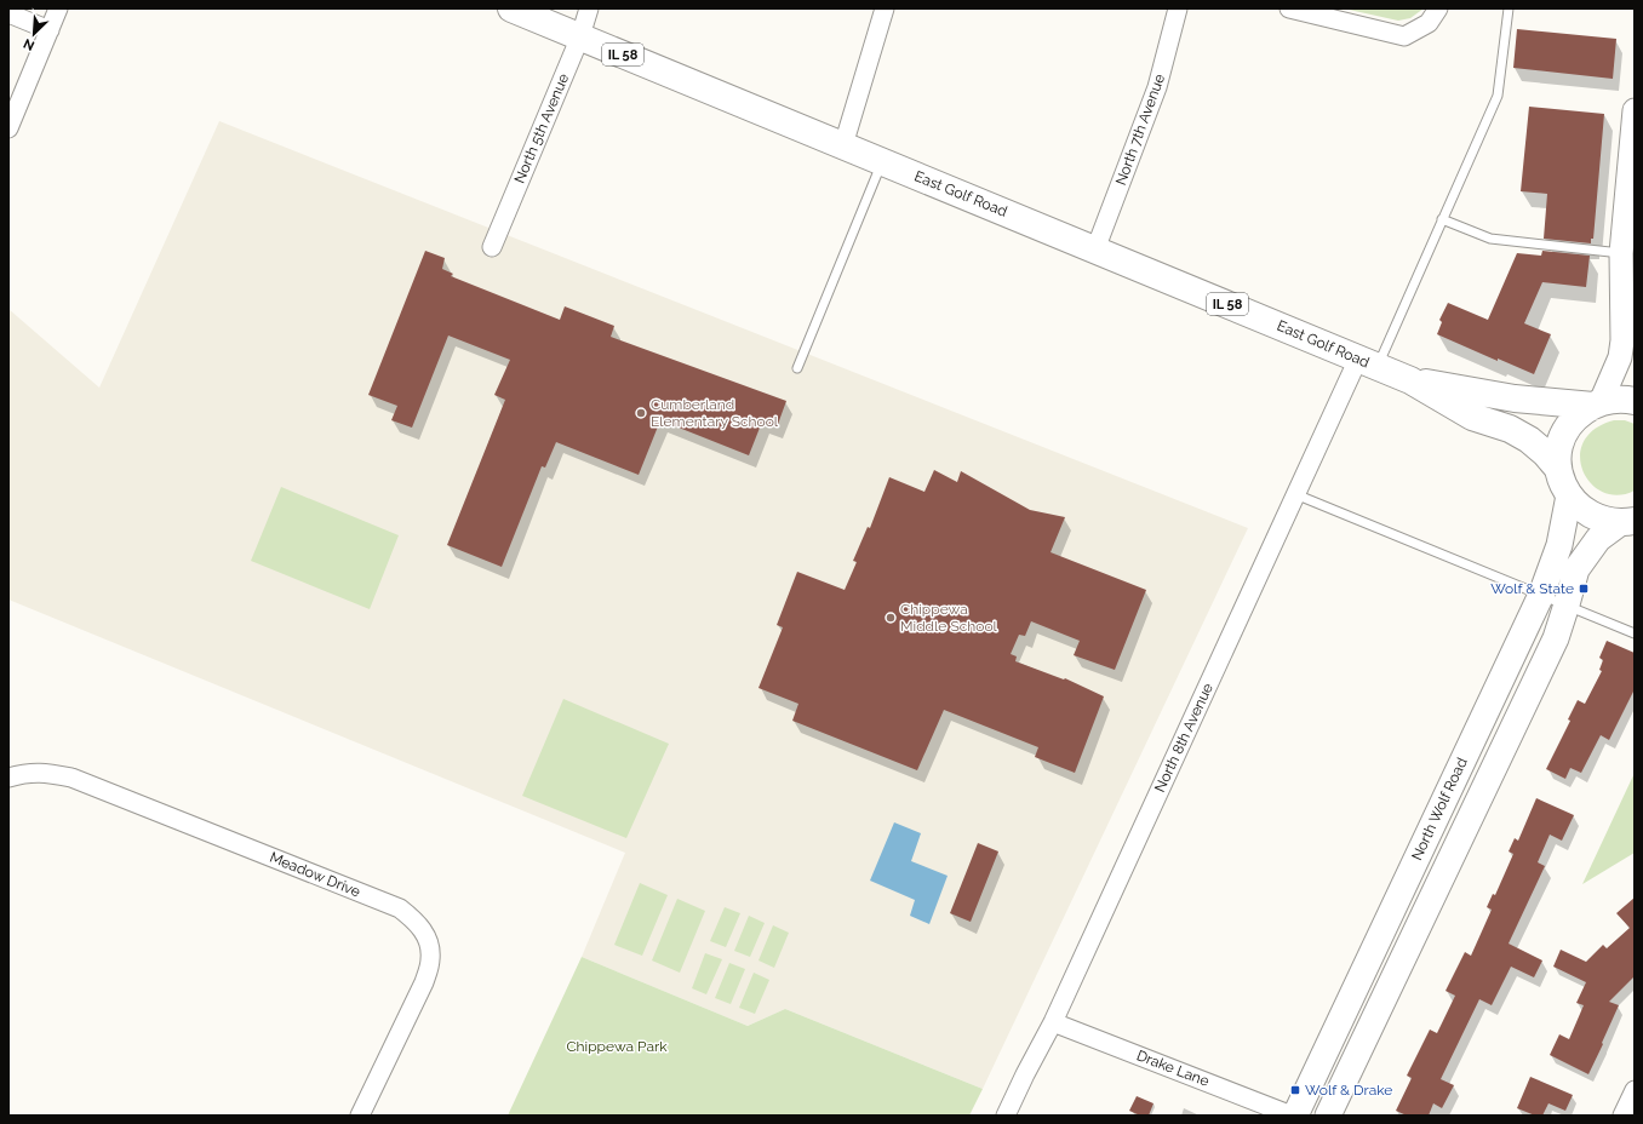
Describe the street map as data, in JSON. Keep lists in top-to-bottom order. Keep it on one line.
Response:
{"streets":{"main road":["IL 58","East Golf Road","North Wolf Road"],"street":["North 5th Avenue","North 7th Avenue","North 8th Avenue","Meadow Drive","Drake Lane"]},"crossings":[["IL 58","East Golf Road"],["IL 58","North Wolf Road"],["North 5th Avenue","East Golf Road"],["North 7th Avenue","East Golf Road"],["East Golf Road","North 8th Avenue"],["North 8th Avenue","Drake Lane"],["North Wolf Road","Drake Lane"]],"parks":["Chippewa Park"],"places":{"other":["Cumberland Elementary School","Chippewa Middle School"],"transit":["Wolf & State","Wolf & Drake"]},"north":"bottom left"}
